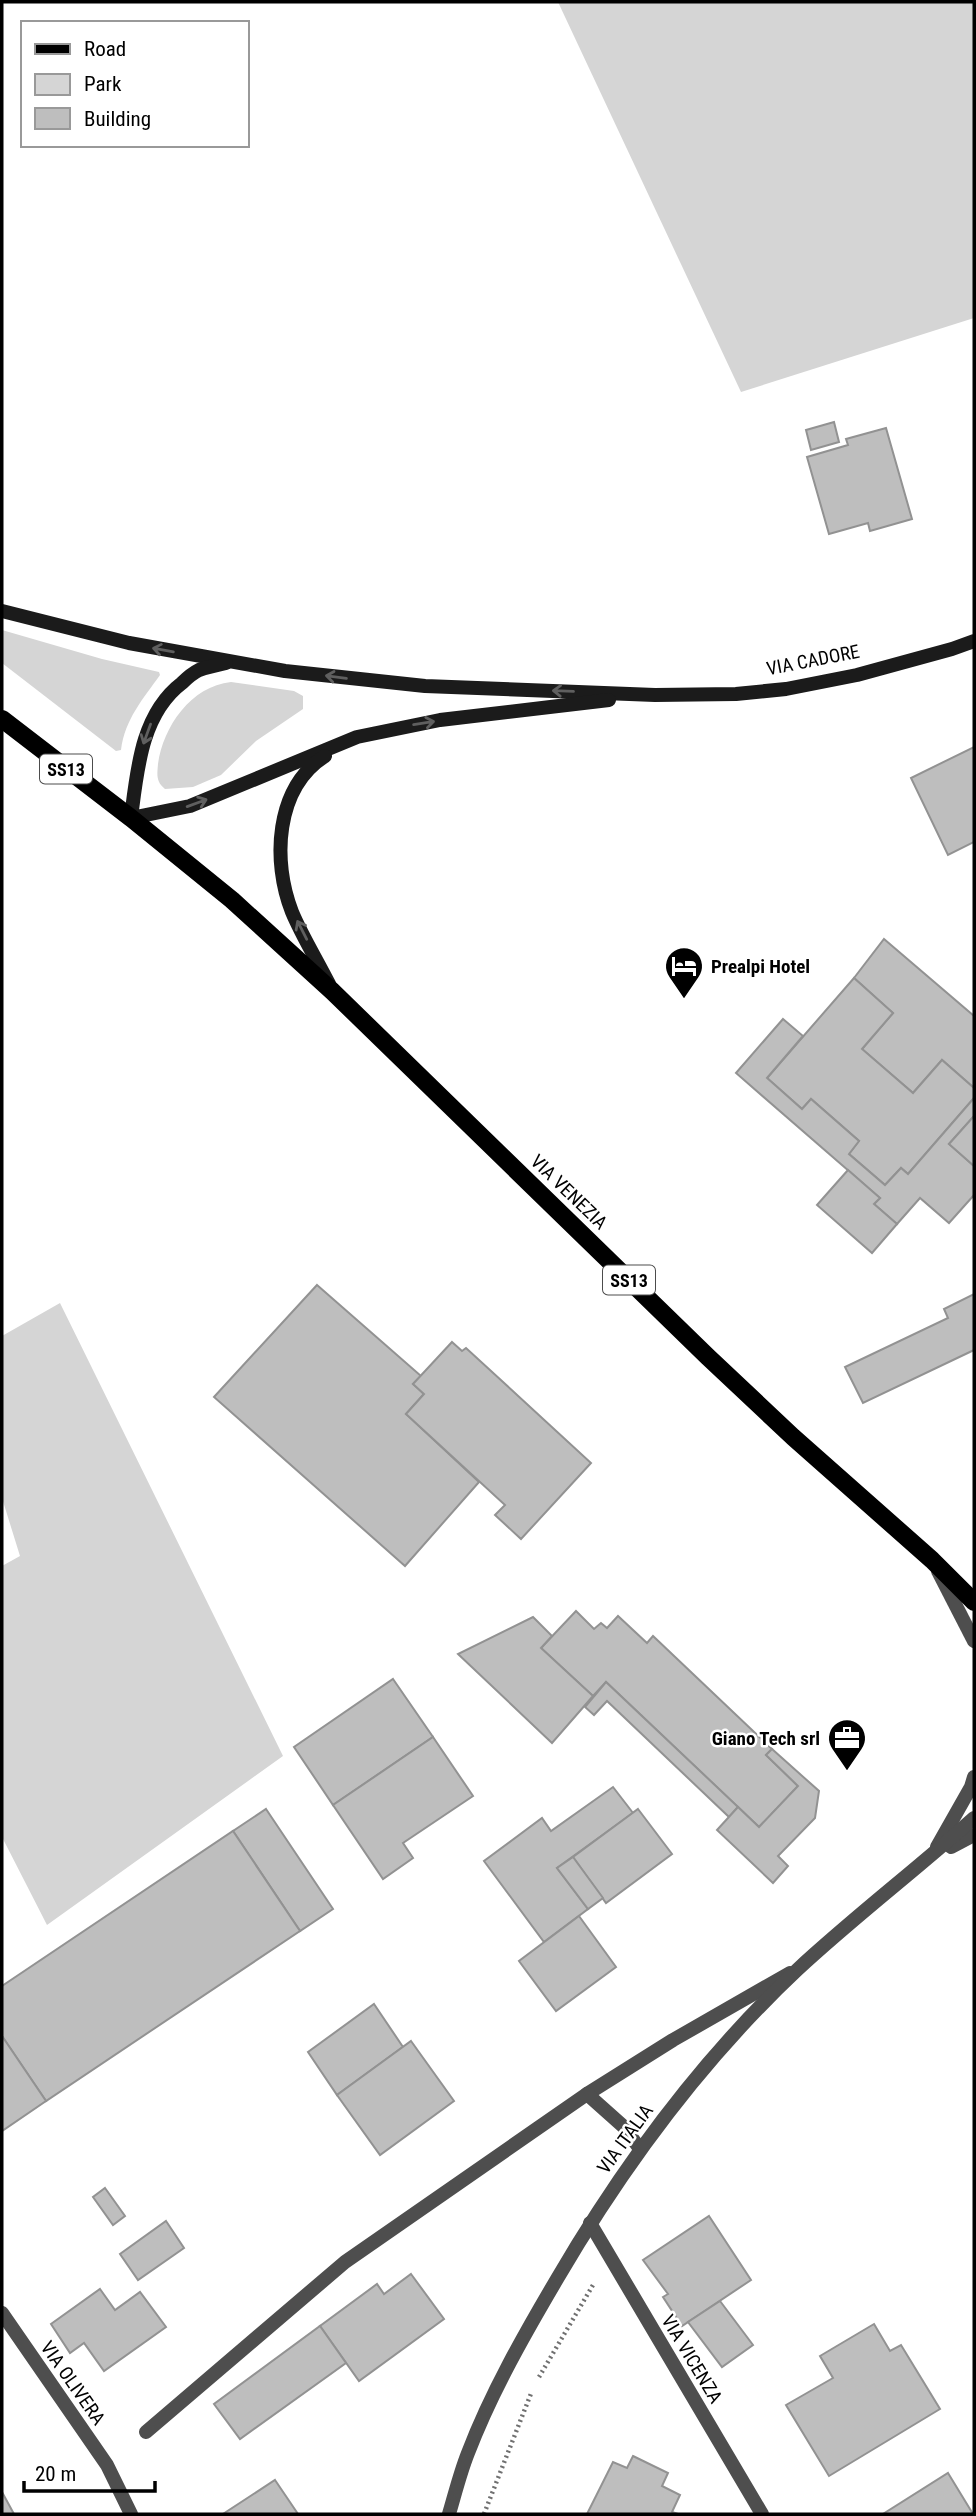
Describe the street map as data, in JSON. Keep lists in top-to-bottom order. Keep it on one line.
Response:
{"streets":{"main road":["VIA CADORE","SS13","VIA VENEZIA"],"street":["VIA ITALIA","VIA VICENZA","VIA OLIVERA"]},"crossings":[["SS13","VIA VENEZIA"],["VIA ITALIA","VIA VICENZA"]],"places":{"hotel":["Prealpi Hotel"],"office":["Giano Tech srl"]},"legend":["Road","Park","Building"],"scale_bar":"20 m"}
